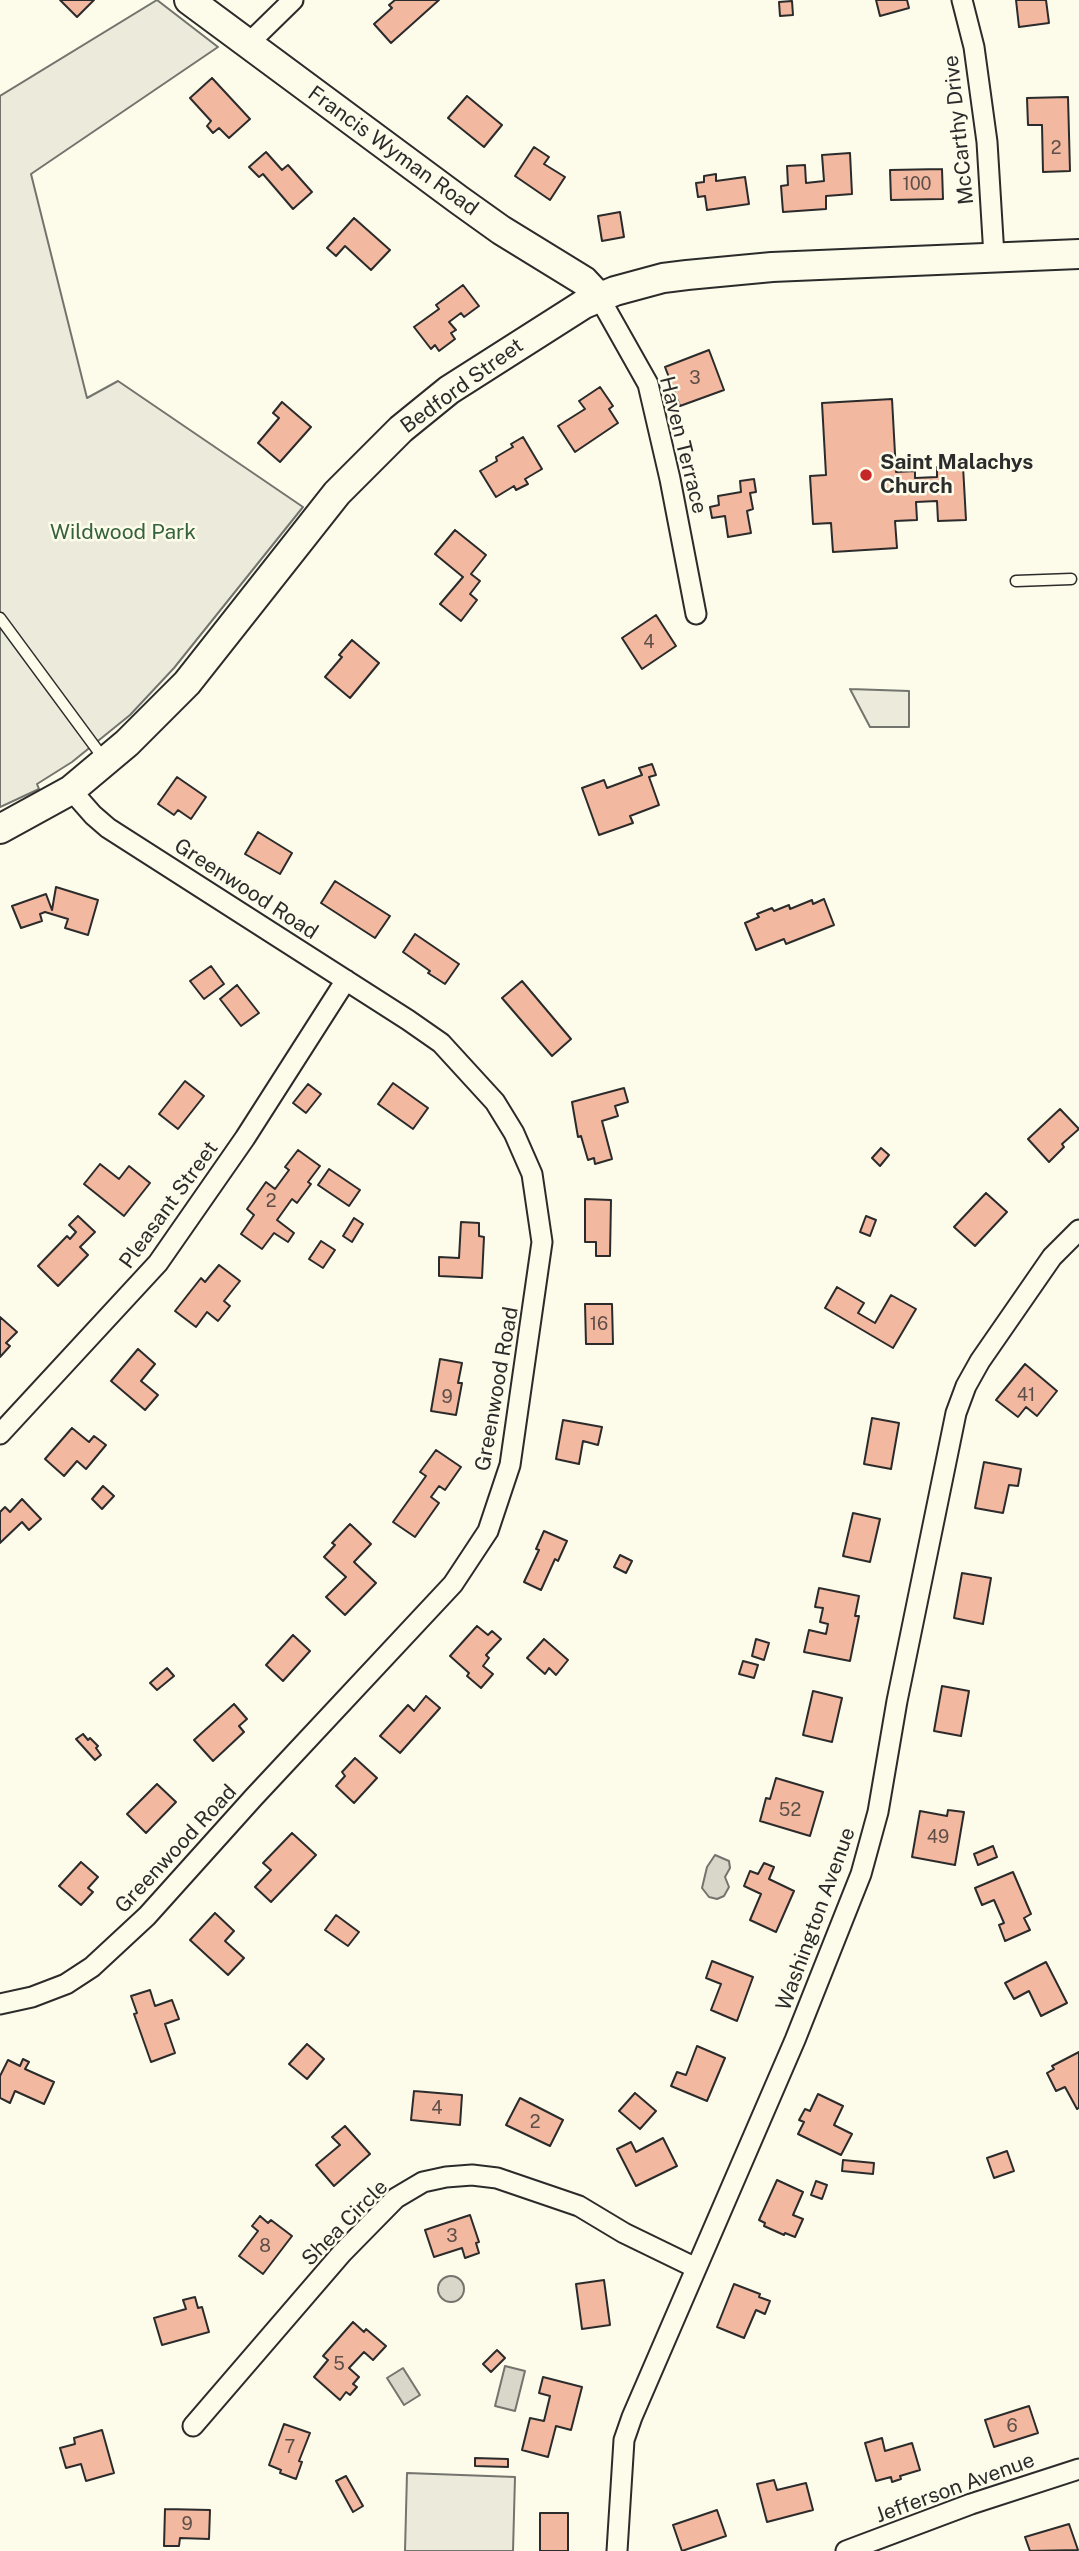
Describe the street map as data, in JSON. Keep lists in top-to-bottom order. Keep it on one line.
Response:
{"streets":{"main road":["Francis Wyman Road","Bedford Street"],"street":["McCarthy Drive","Haven Terrace","Greenwood Road","Pleasant Street","Washington Avenue","Shea Circle","Jefferson Avenue"]},"crossings":[["McCarthy Drive","Bedford Street"],["Francis Wyman Road","Bedford Street"],["Francis Wyman Road","Haven Terrace"],["Bedford Street","Haven Terrace"],["Bedford Street","Greenwood Road"],["Greenwood Road","Pleasant Street"],["Washington Avenue","Shea Circle"]],"parks":["Wildwood Park"],"places":["Saint Malachys Church"],"house_numbers":["2","100","3","4","2","16","41","9","52","49","4","2","3","8","5","6","7","9"]}
